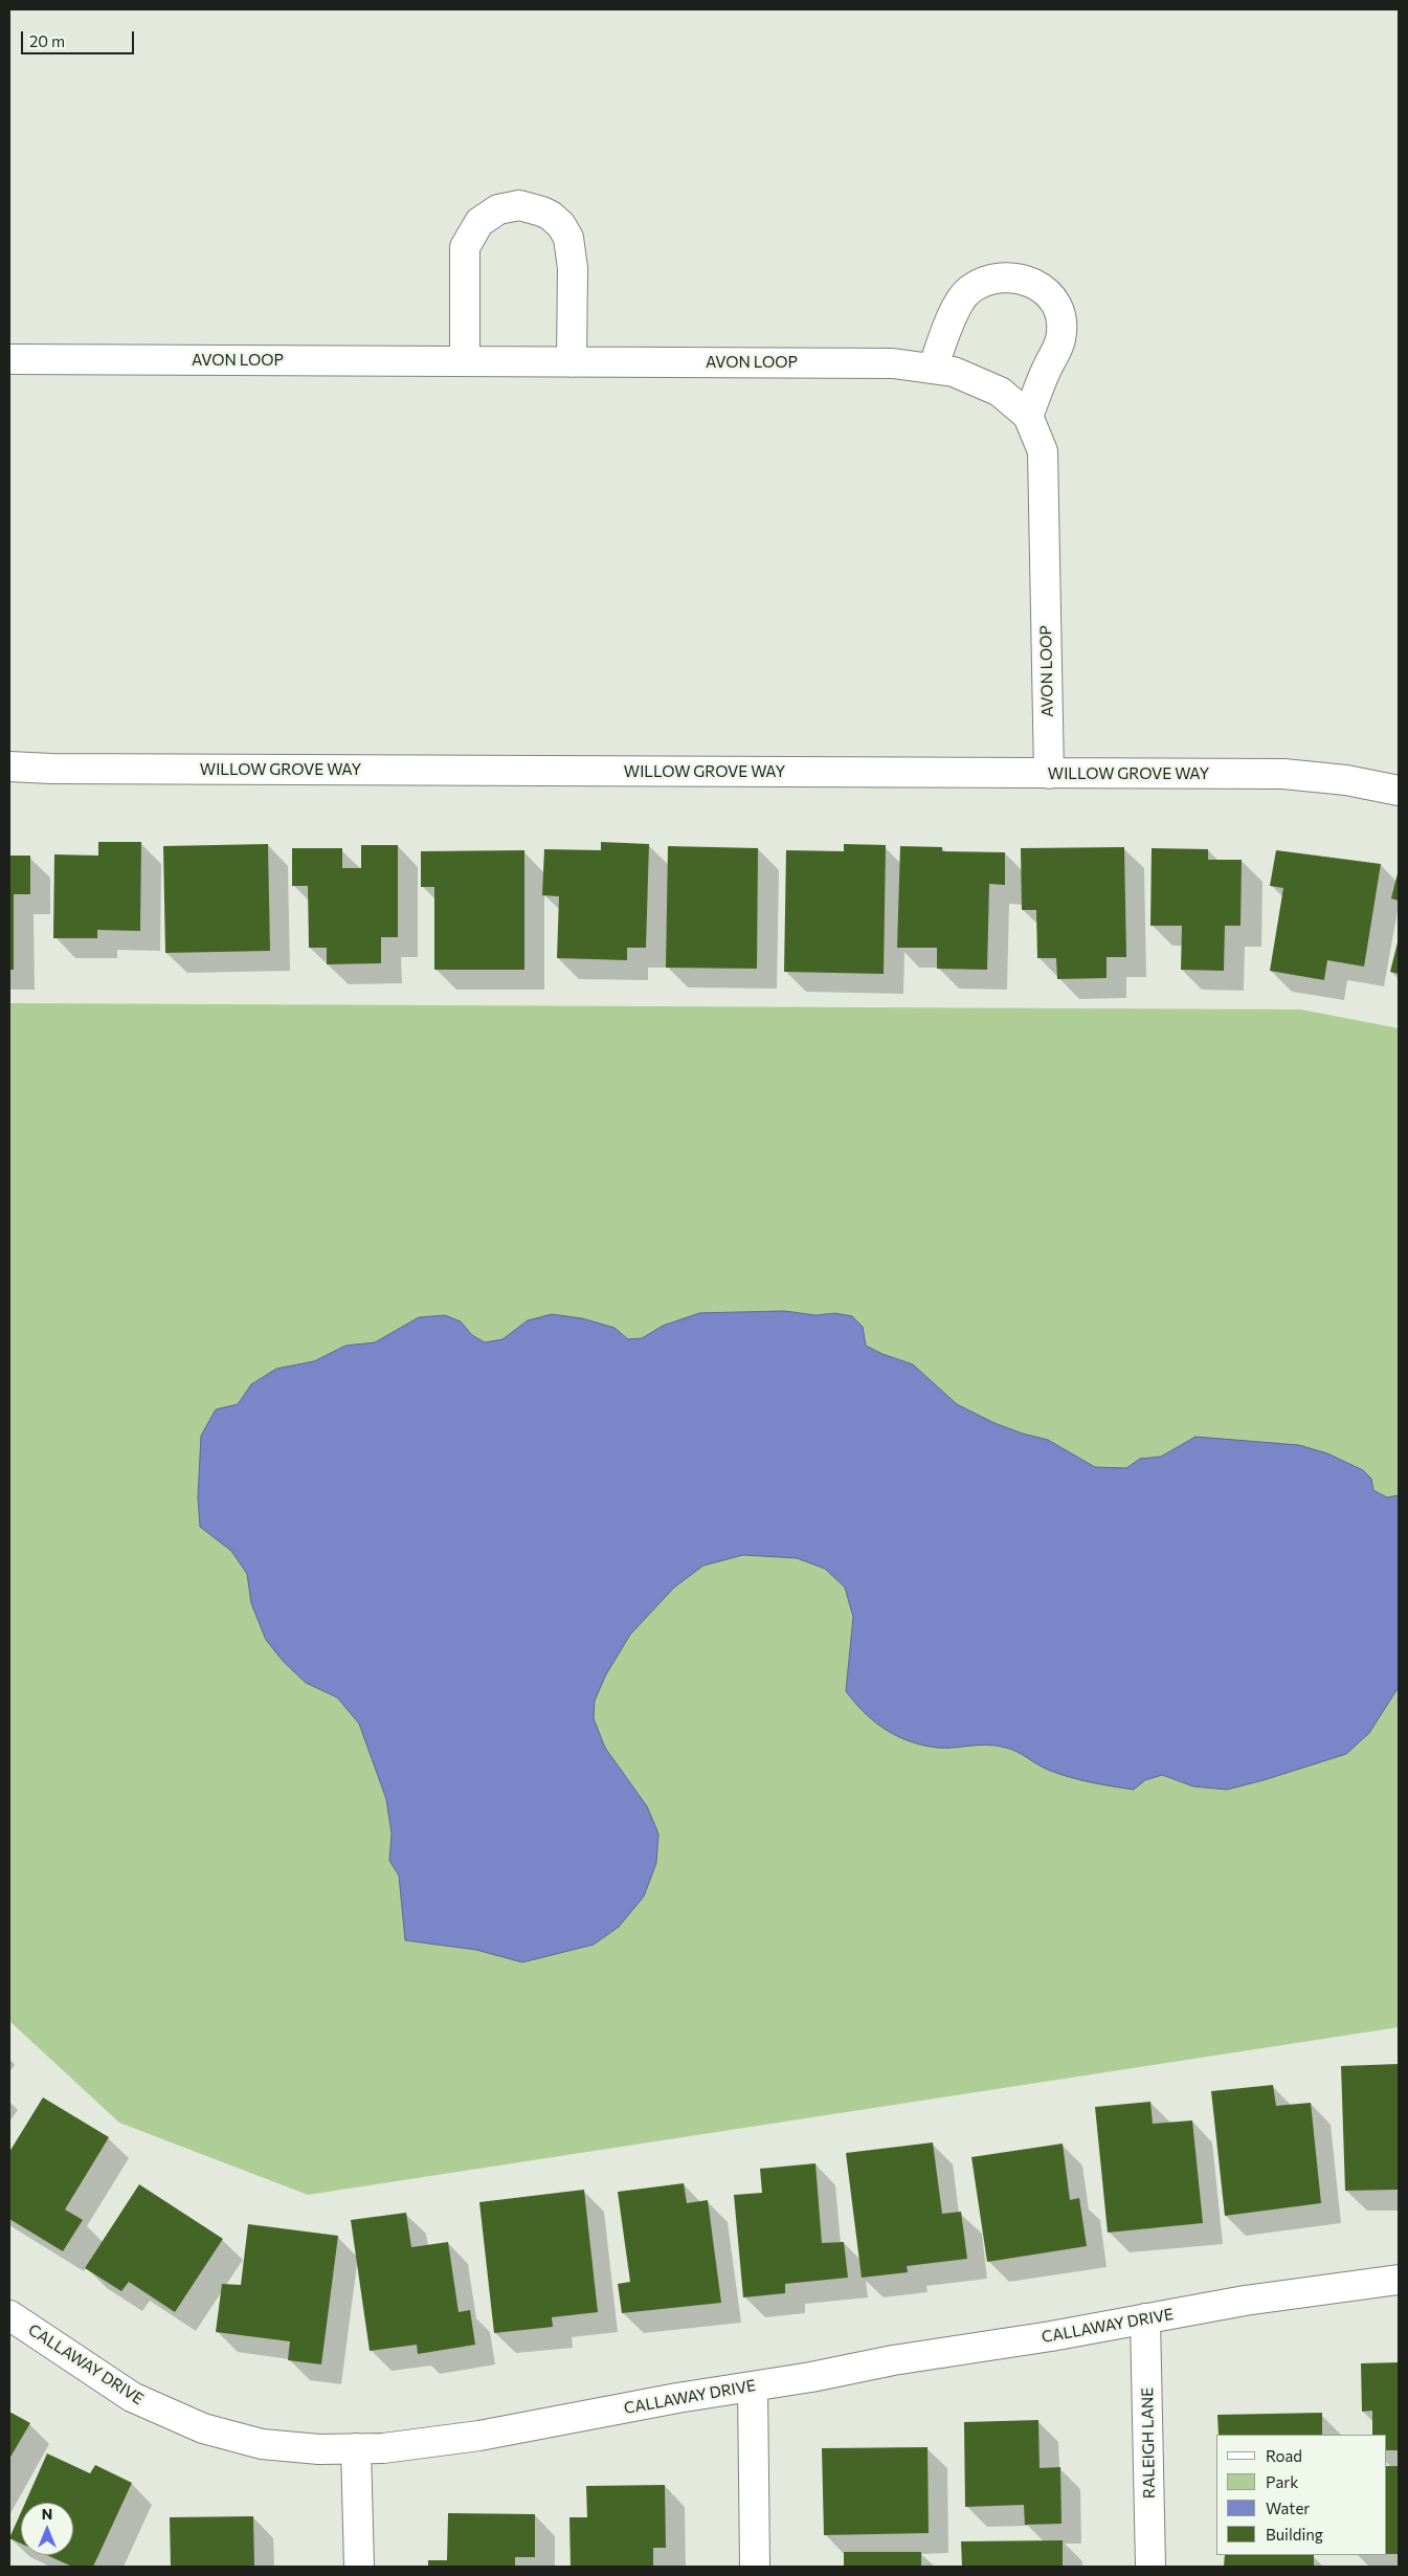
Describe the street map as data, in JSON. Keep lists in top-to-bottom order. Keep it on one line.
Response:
{"streets":{"street":["AVON LOOP","WILLOW GROVE WAY","CALLAWAY DRIVE","RALEIGH LANE"]},"crossings":[["AVON LOOP","WILLOW GROVE WAY"],["CALLAWAY DRIVE","RALEIGH LANE"]],"legend":["Road","Park","Water","Building"],"scale_bar":"20 m","north":"top"}
